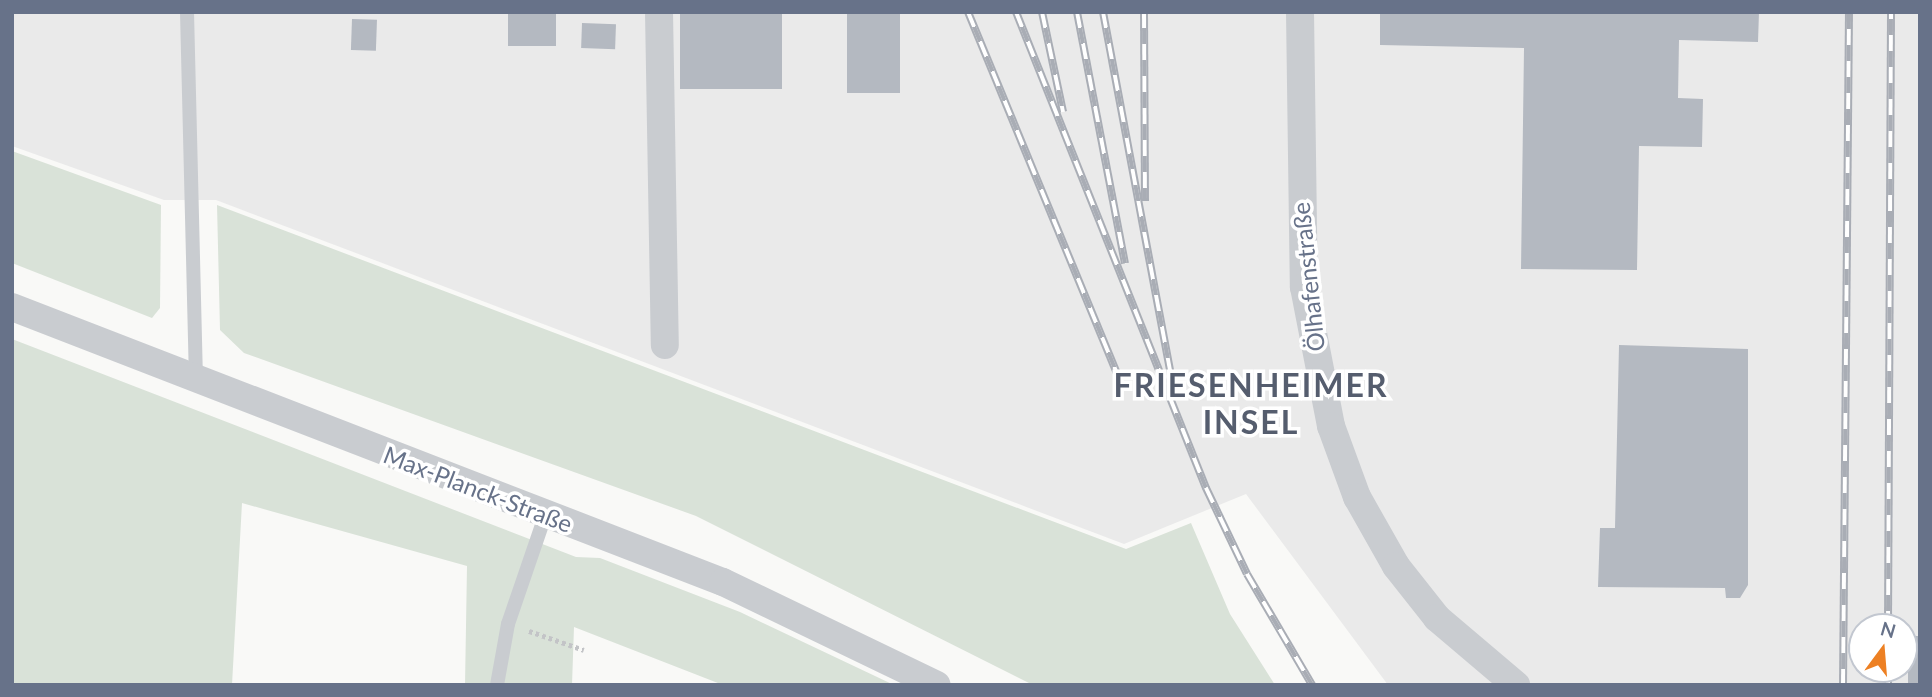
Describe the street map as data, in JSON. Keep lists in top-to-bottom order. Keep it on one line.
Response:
{"streets":{"street":["Ölhafenstraße","Max-Planck-Straße"]},"districts":["FRIESENHEIMER INSEL"],"north":"top"}
